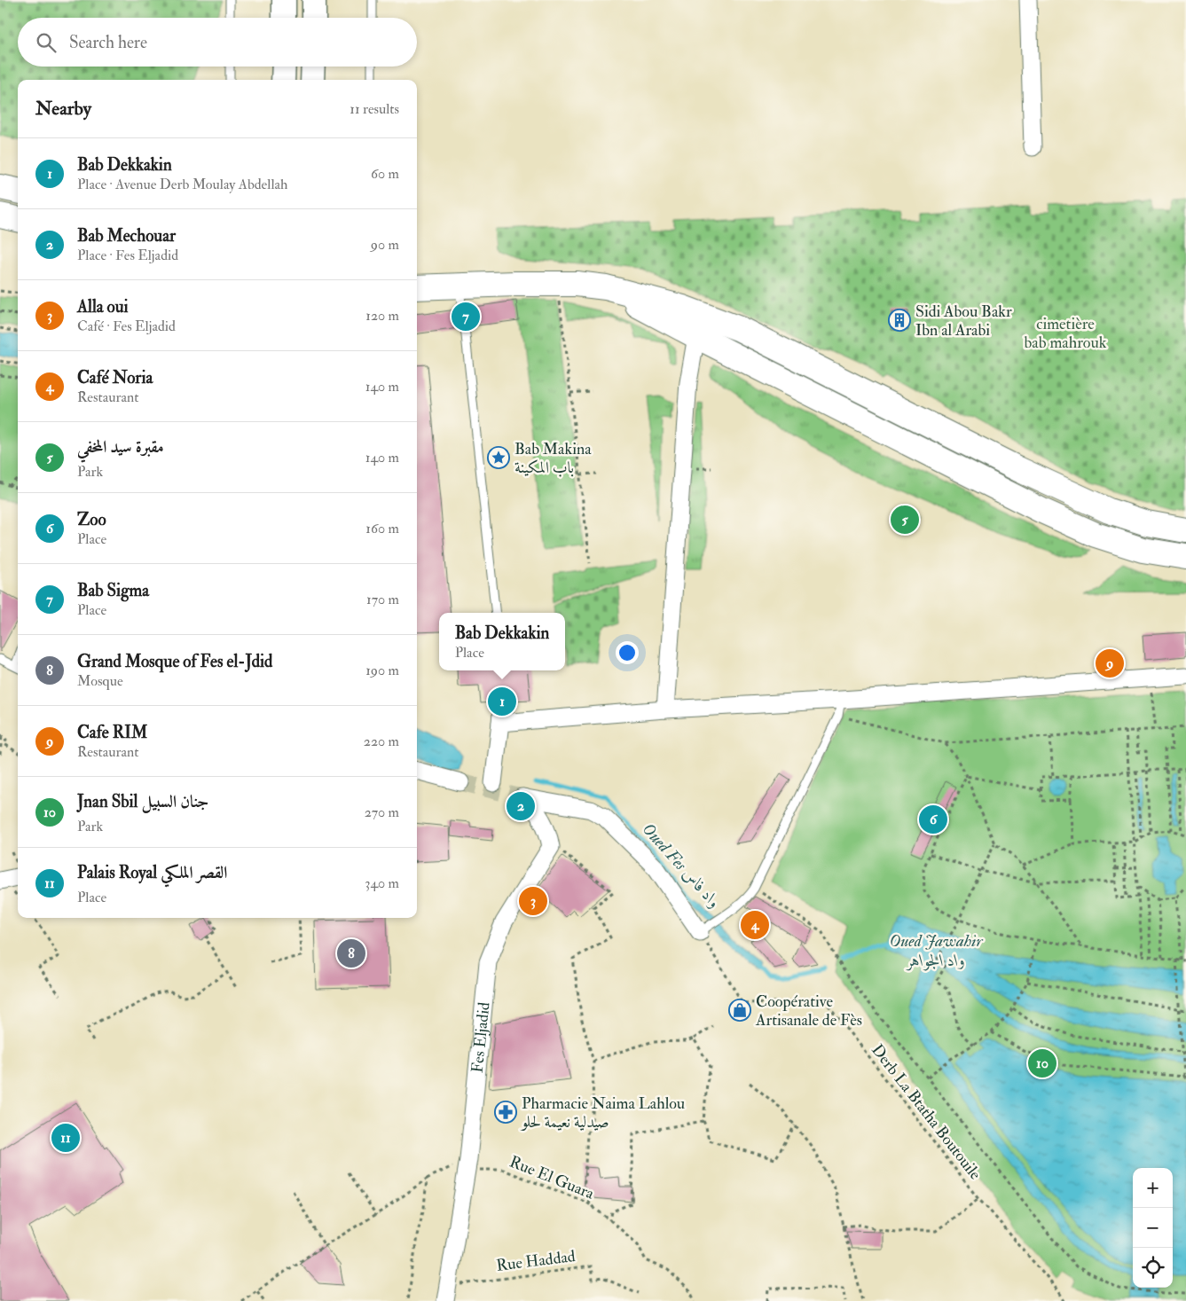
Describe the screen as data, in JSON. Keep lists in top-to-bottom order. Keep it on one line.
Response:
{"streets":{"street":["Fes Eljadid"],"path":["Derb La Btatha Boutouile","Rue El Guara","Rue Haddad"]},"crossings":[["Fes Eljadid","Rue El Guara"]],"water":["Oued Fes واد فاس","Oued Jawahir واد الجواهر"],"parks":["cimetière bab mahrouk"],"places":{"building":["Sidi Abou Bakr Ibn al Arabi"],"place":["Bab Makina باب المكينة"],"shop":["Coopérative Artisanale de Fès"],"pharmacy":["Pharmacie Naima Lahlou صيدلية نعيمة لحلو"]},"page":{"search":"Search here","heading":["Nearby","11 results"],"list":[{"mark":"1","name":"Bab Dekkakin","note":"Place · Avenue Derb Moulay Abdellah","value":"60 m"},{"mark":"2","name":"Bab Mechouar","note":"Place · Fes Eljadid","value":"90 m"},{"mark":"3","name":"Alla oui","note":"Café · Fes Eljadid","value":"120 m"},{"mark":"4","name":"Café Noria","note":"Restaurant","value":"140 m"},{"mark":"5","name":"مقبرة سيد المخفي","note":"Park","value":"140 m"},{"mark":"6","name":"Zoo","note":"Place","value":"160 m"},{"mark":"7","name":"Bab Sigma","note":"Place","value":"170 m"},{"mark":"8","name":"Grand Mosque of Fes el-Jdid","note":"Mosque","value":"190 m"},{"mark":"9","name":"Cafe RIM","note":"Restaurant","value":"220 m"},{"mark":"10","name":"Jnan Sbil جنان السبيل","note":"Park","value":"270 m"},{"mark":"11","name":"Palais Royal القصر الملكي","note":"Place","value":"340 m"}],"pins":["7","5","9","1","2","6","3","4","8","10","11"],"popup":["Bab Dekkakin","Place"],"map_buttons":["+","−"]}}
